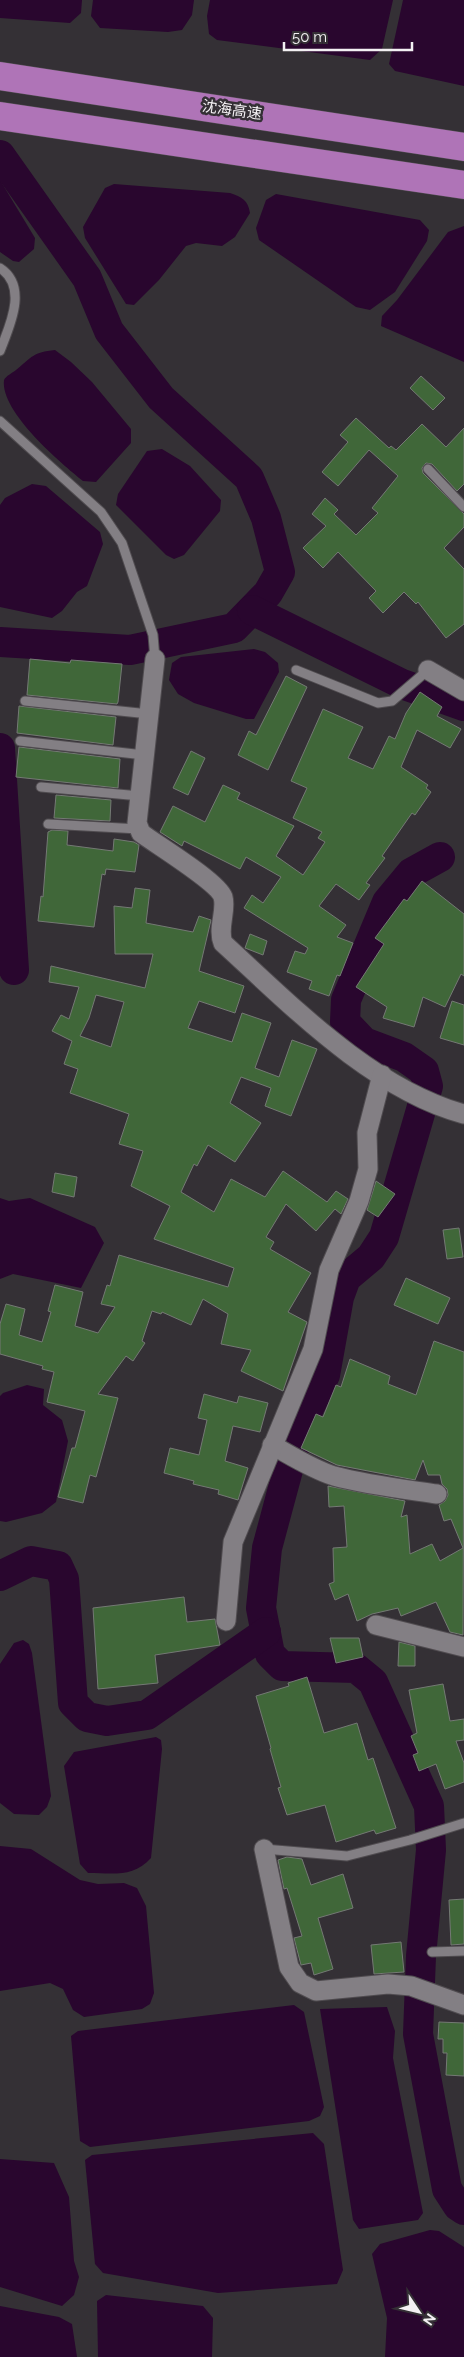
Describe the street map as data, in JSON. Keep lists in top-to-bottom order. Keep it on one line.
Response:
{"streets":{"highway":["沈海高速"]},"scale_bar":"50 m","north":"bottom right"}
